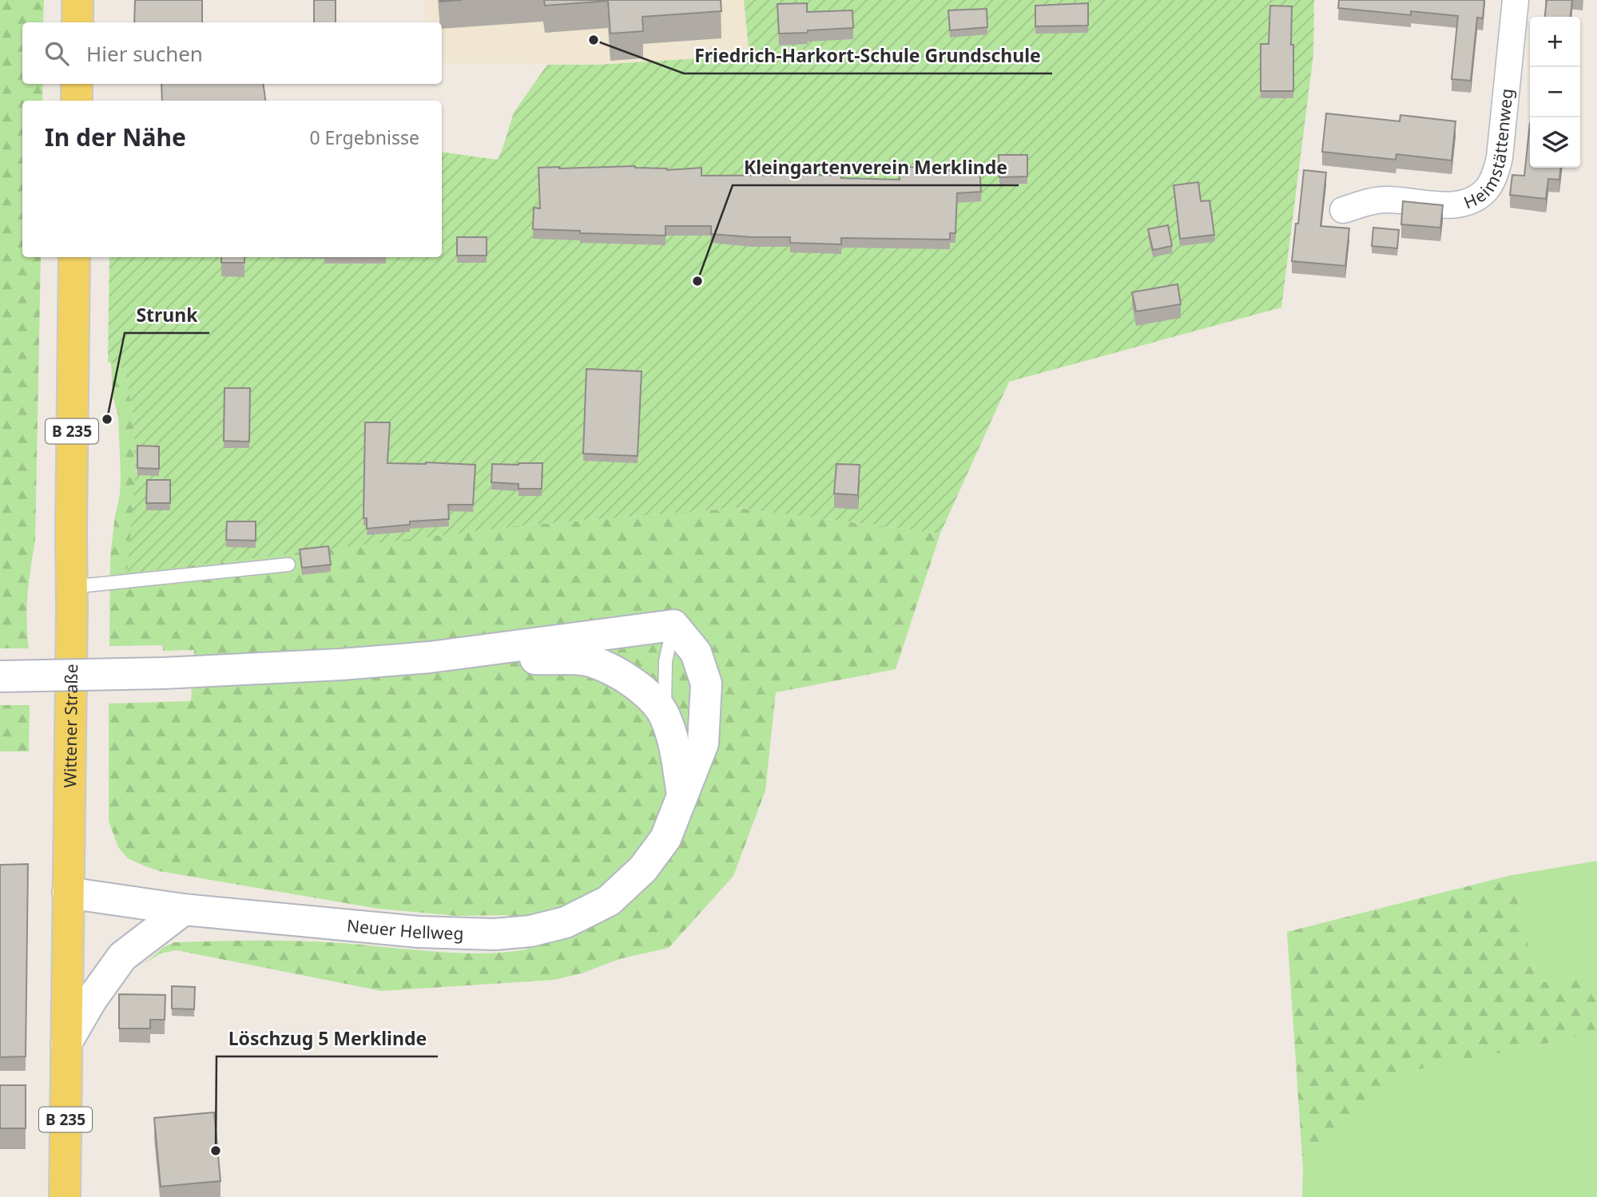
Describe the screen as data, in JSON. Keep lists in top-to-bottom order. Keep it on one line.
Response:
{"streets":{"main road":["B 235","Wittener Straße","Neuer Hellweg"],"street":["Heimstättenweg"]},"crossings":[["B 235","Wittener Straße"],["B 235","Neuer Hellweg"],["Wittener Straße","Neuer Hellweg"]],"places":["Friedrich-Harkort-Schule Grundschule","Kleingartenverein Merklinde","Strunk","Löschzug 5 Merklinde"],"page":{"map_buttons":["+","−"],"search":"Hier suchen","heading":["In der Nähe","0 Ergebnisse"]}}
